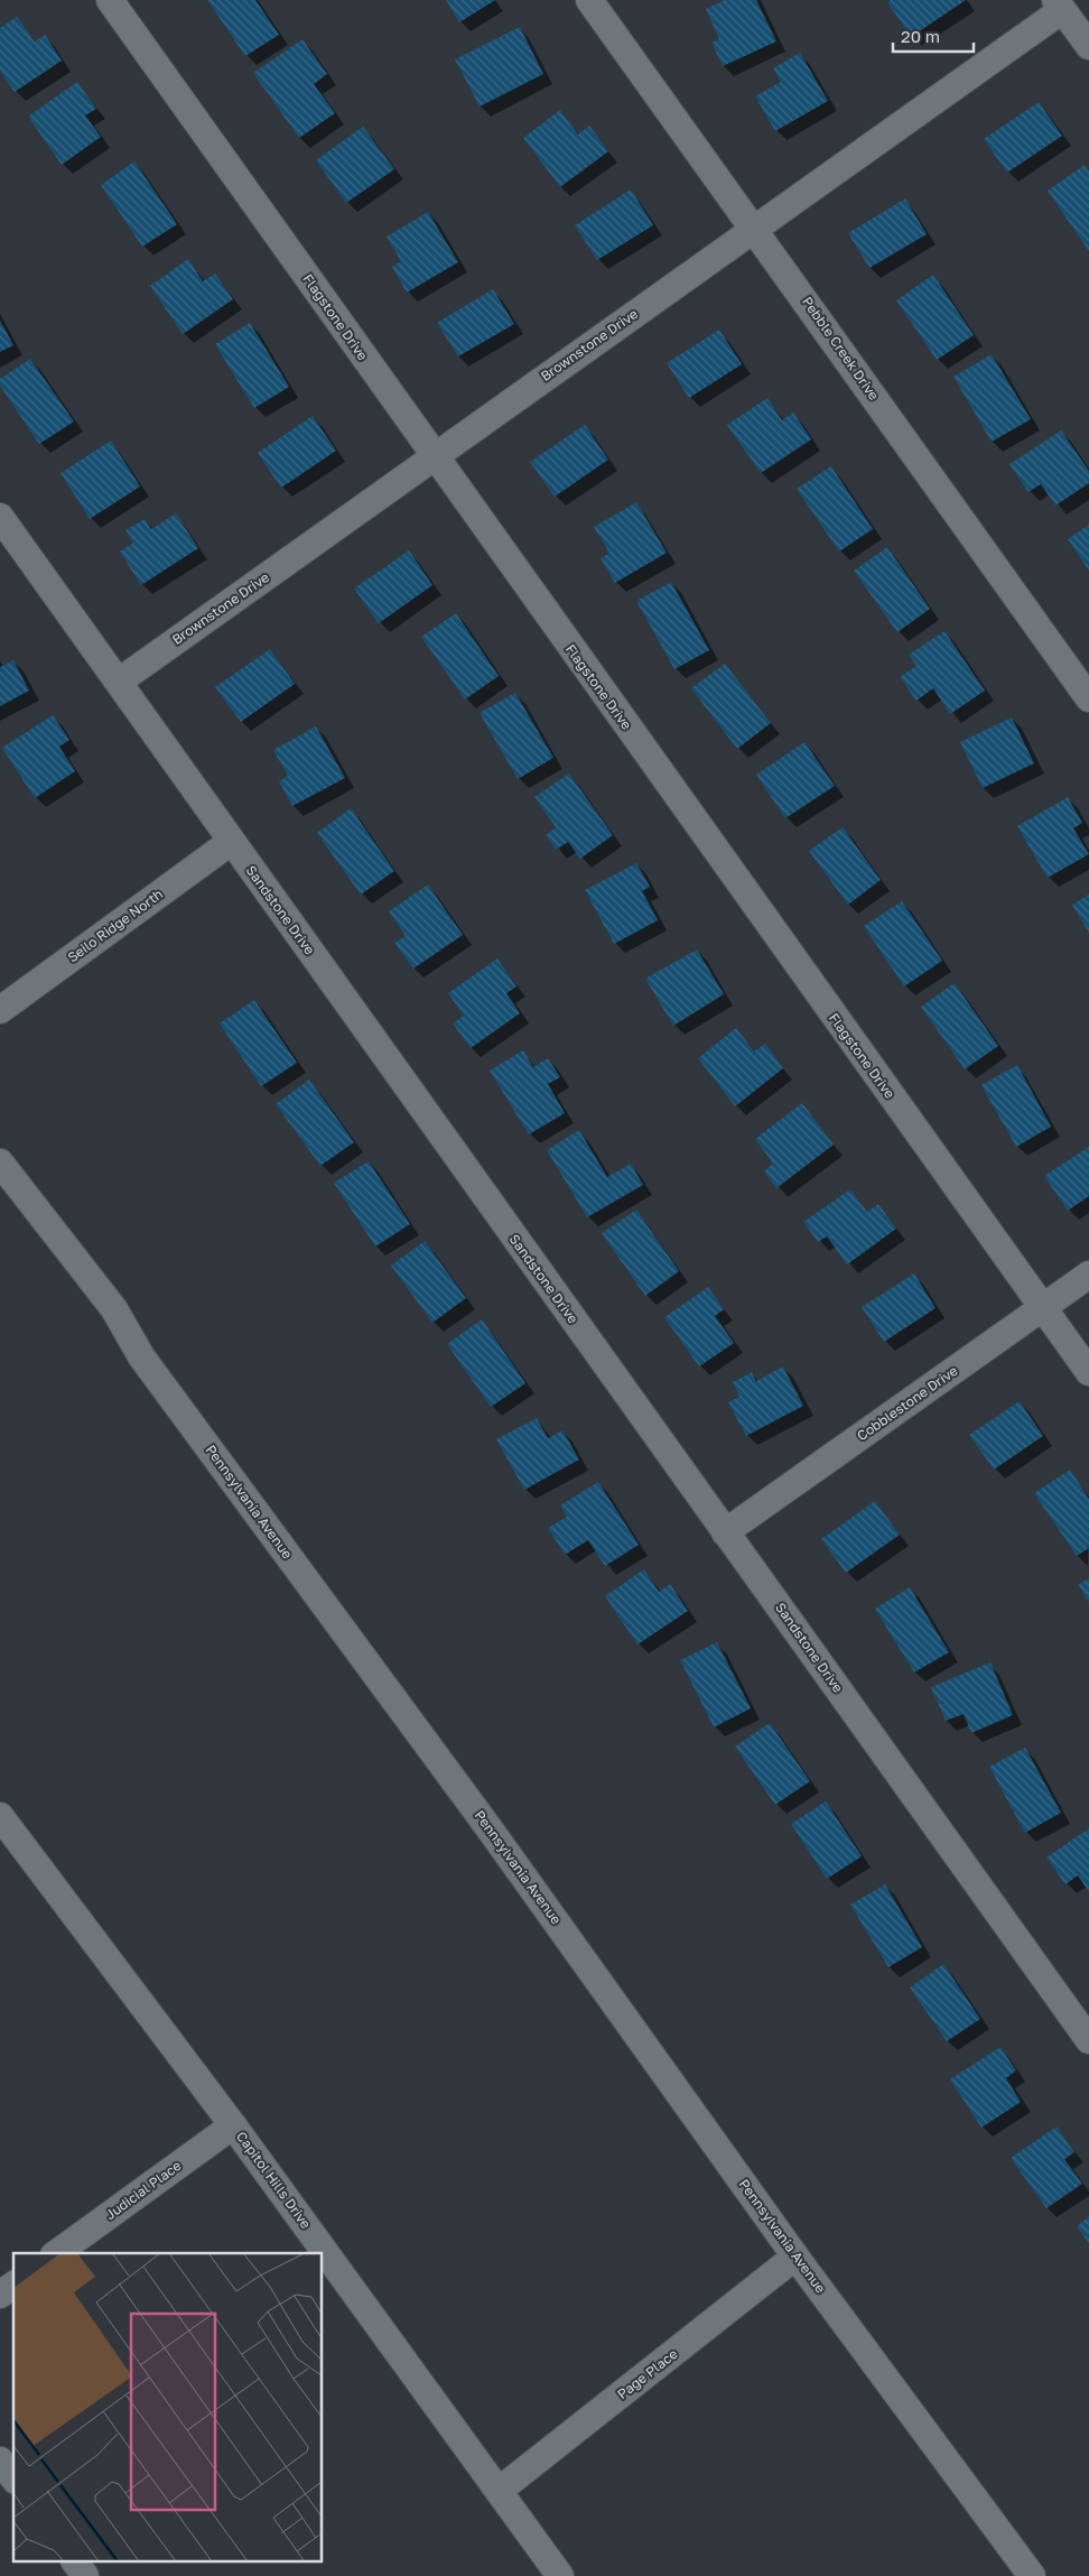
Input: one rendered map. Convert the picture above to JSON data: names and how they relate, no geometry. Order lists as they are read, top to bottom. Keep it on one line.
{"streets":{"street":["Flagstone Drive","Brownstone Drive","Pebble Creek Drive","Sandstone Drive","Seilo Ridge North","Cobblestone Drive","Pennsylvania Avenue","Capitol Hills Drive","Judicial Place","Page Place"]},"crossings":[["Flagstone Drive","Brownstone Drive"],["Flagstone Drive","Cobblestone Drive"],["Brownstone Drive","Pebble Creek Drive"],["Brownstone Drive","Sandstone Drive"],["Sandstone Drive","Seilo Ridge North"],["Sandstone Drive","Cobblestone Drive"],["Pennsylvania Avenue","Page Place"],["Capitol Hills Drive","Judicial Place"],["Capitol Hills Drive","Page Place"]],"scale_bar":"20 m"}
